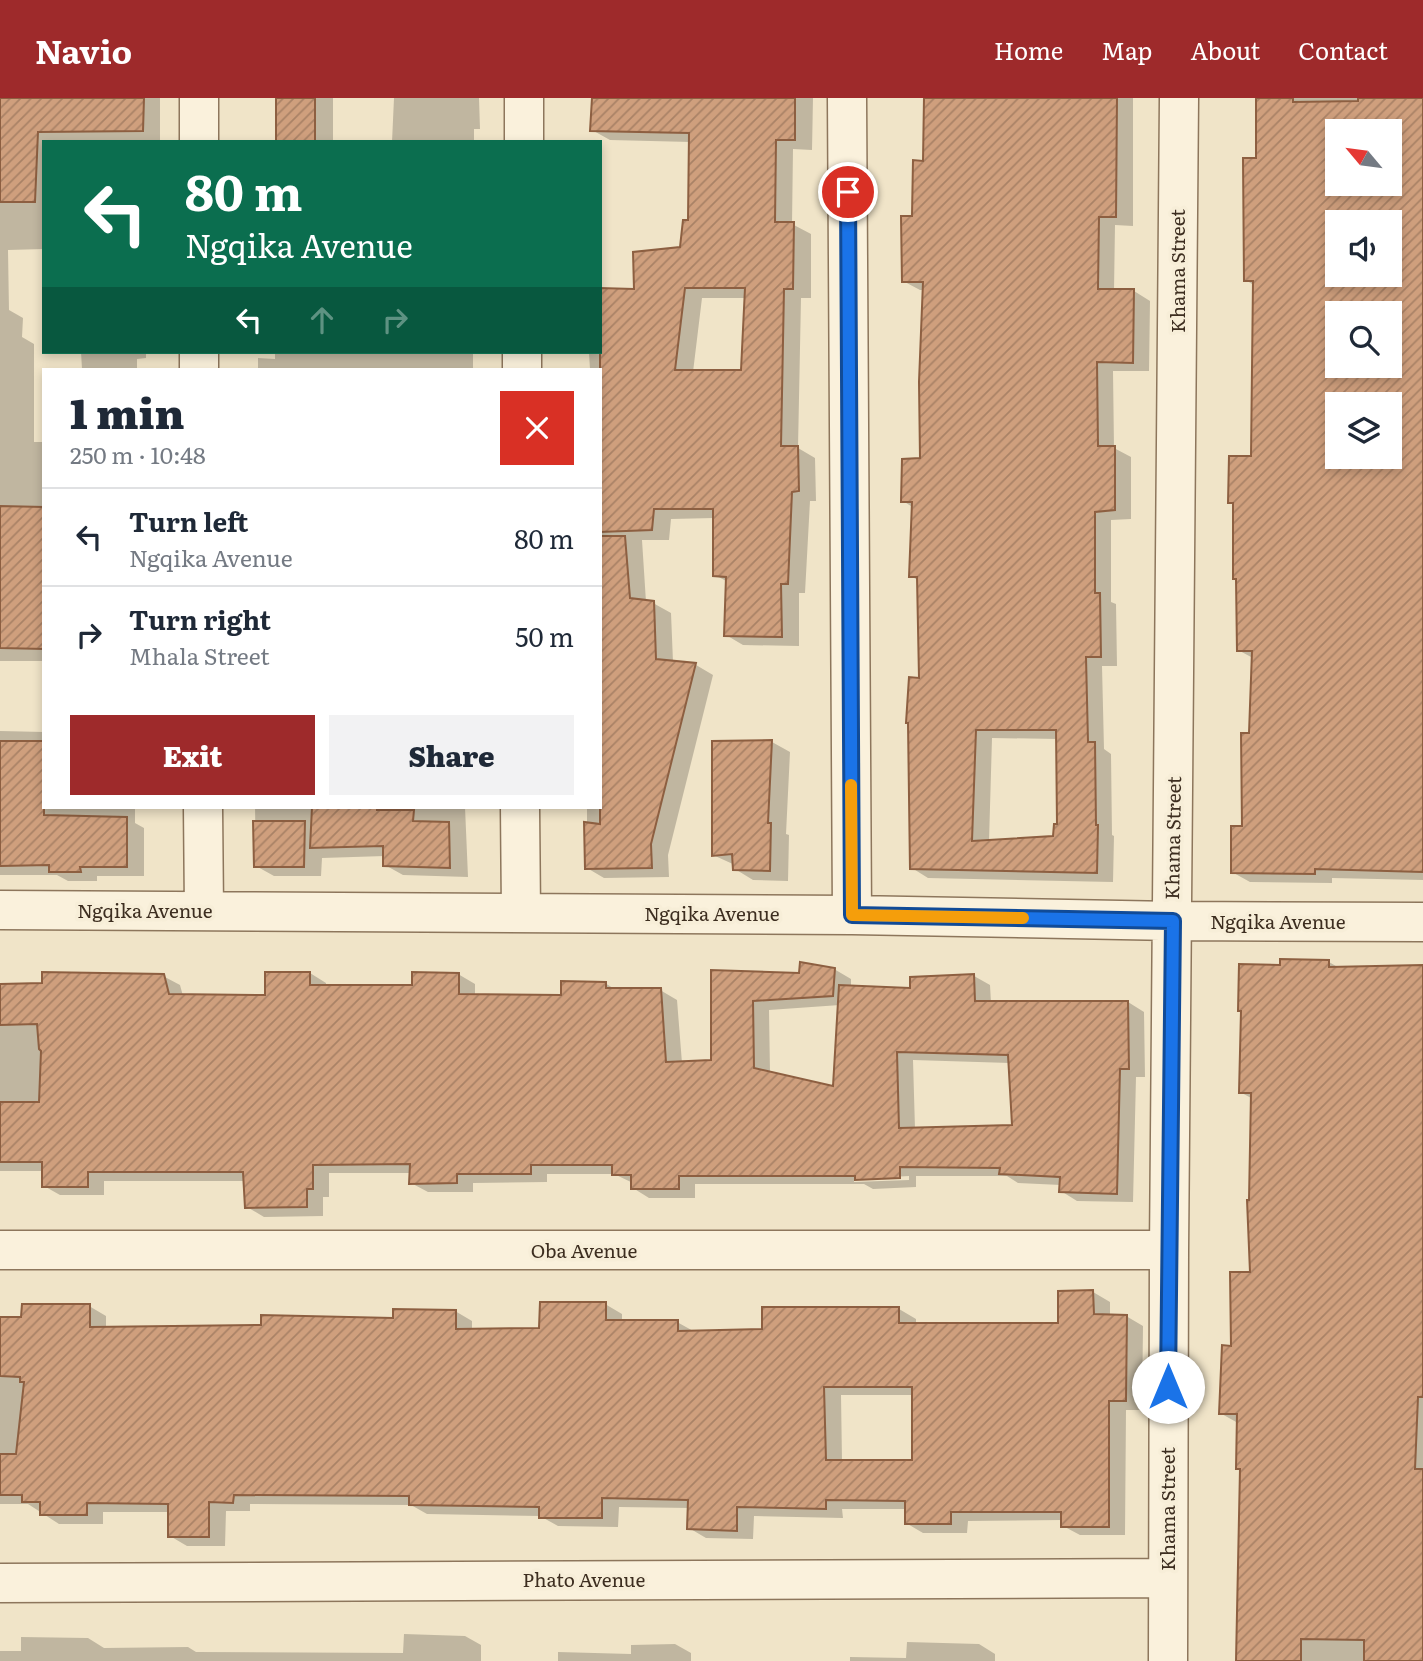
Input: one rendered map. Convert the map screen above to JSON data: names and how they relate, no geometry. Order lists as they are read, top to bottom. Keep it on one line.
{"streets":{"street":["Khama Street","Ngqika Avenue","Oba Avenue","Phato Avenue"]},"crossings":[["Khama Street","Ngqika Avenue"],["Khama Street","Oba Avenue"],["Khama Street","Phato Avenue"]],"north":"top left","page":{"header":"Navio","nav":["Home","Map","About","Contact"],"turn":["80 m","Ngqika Avenue"],"heading":["1 min","250 m · 10:48"],"list":[{"name":"Turn left","note":"Ngqika Avenue","value":"80 m"},{"name":"Turn right","note":"Mhala Street","value":"50 m"}],"buttons":["Exit","Share"]}}
